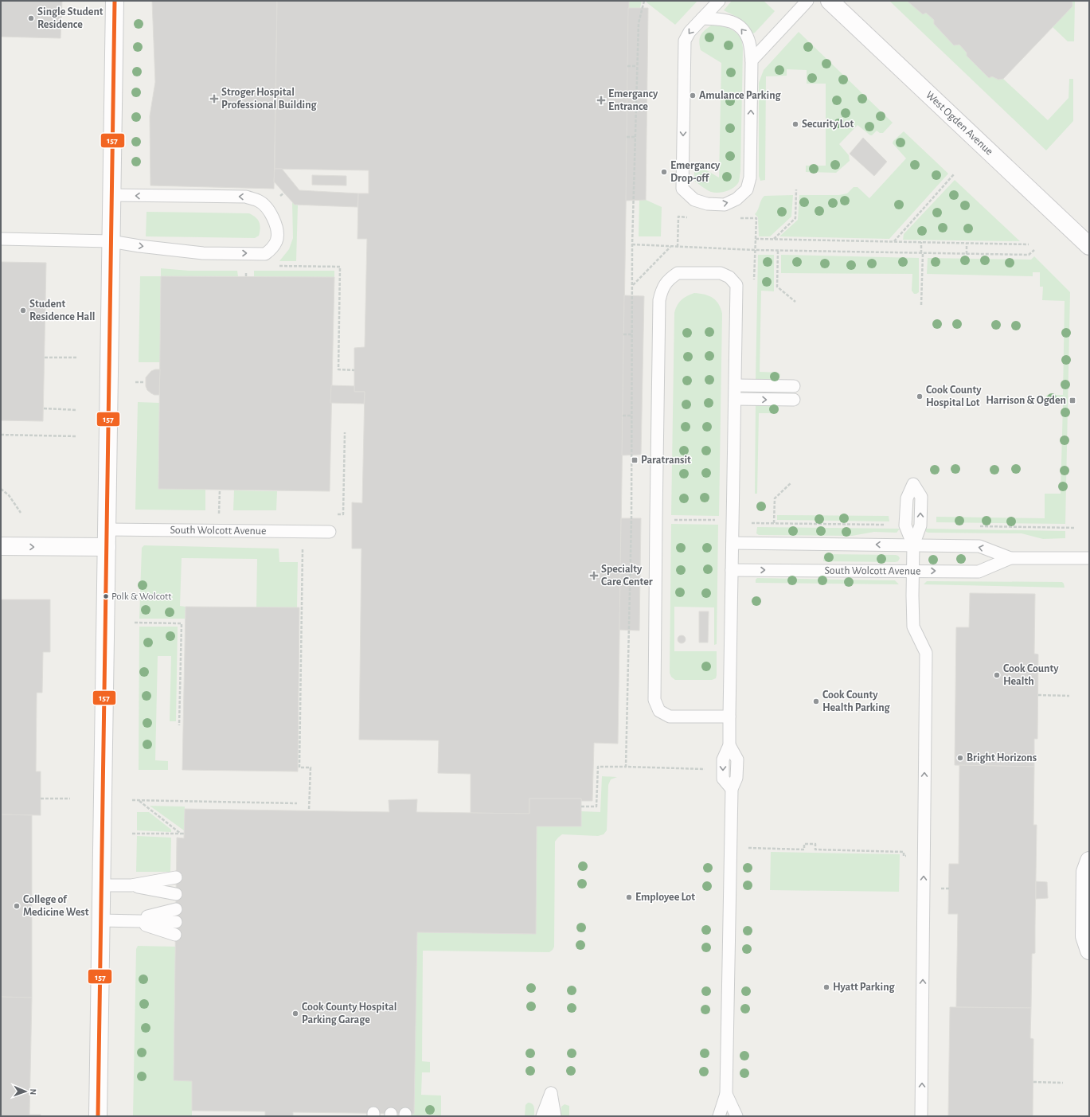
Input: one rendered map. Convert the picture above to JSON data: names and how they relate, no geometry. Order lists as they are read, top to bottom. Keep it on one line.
{"streets":{"street":["West Ogden Avenue"],"lane":["South Wolcott Avenue"]},"places":{"other":["Single Student Residence","Amulance Parking","Security Lot","Emergancy Drop-off","Student Residence Hall","Cook County Hospital Lot","Polk & Wolcott","Cook County Health","Cook County Health Parking","Bright Horizons","Employee Lot","College of Medicine West","Hyatt Parking","Cook County Hospital Parking Garage"],"health":["Stroger Hospital Professional Building","Emergancy Entrance","Specialty Care Center"],"transit":["Harrison & Ogden","Paratransit"]},"lines":["transit line 157"],"north":"right"}
